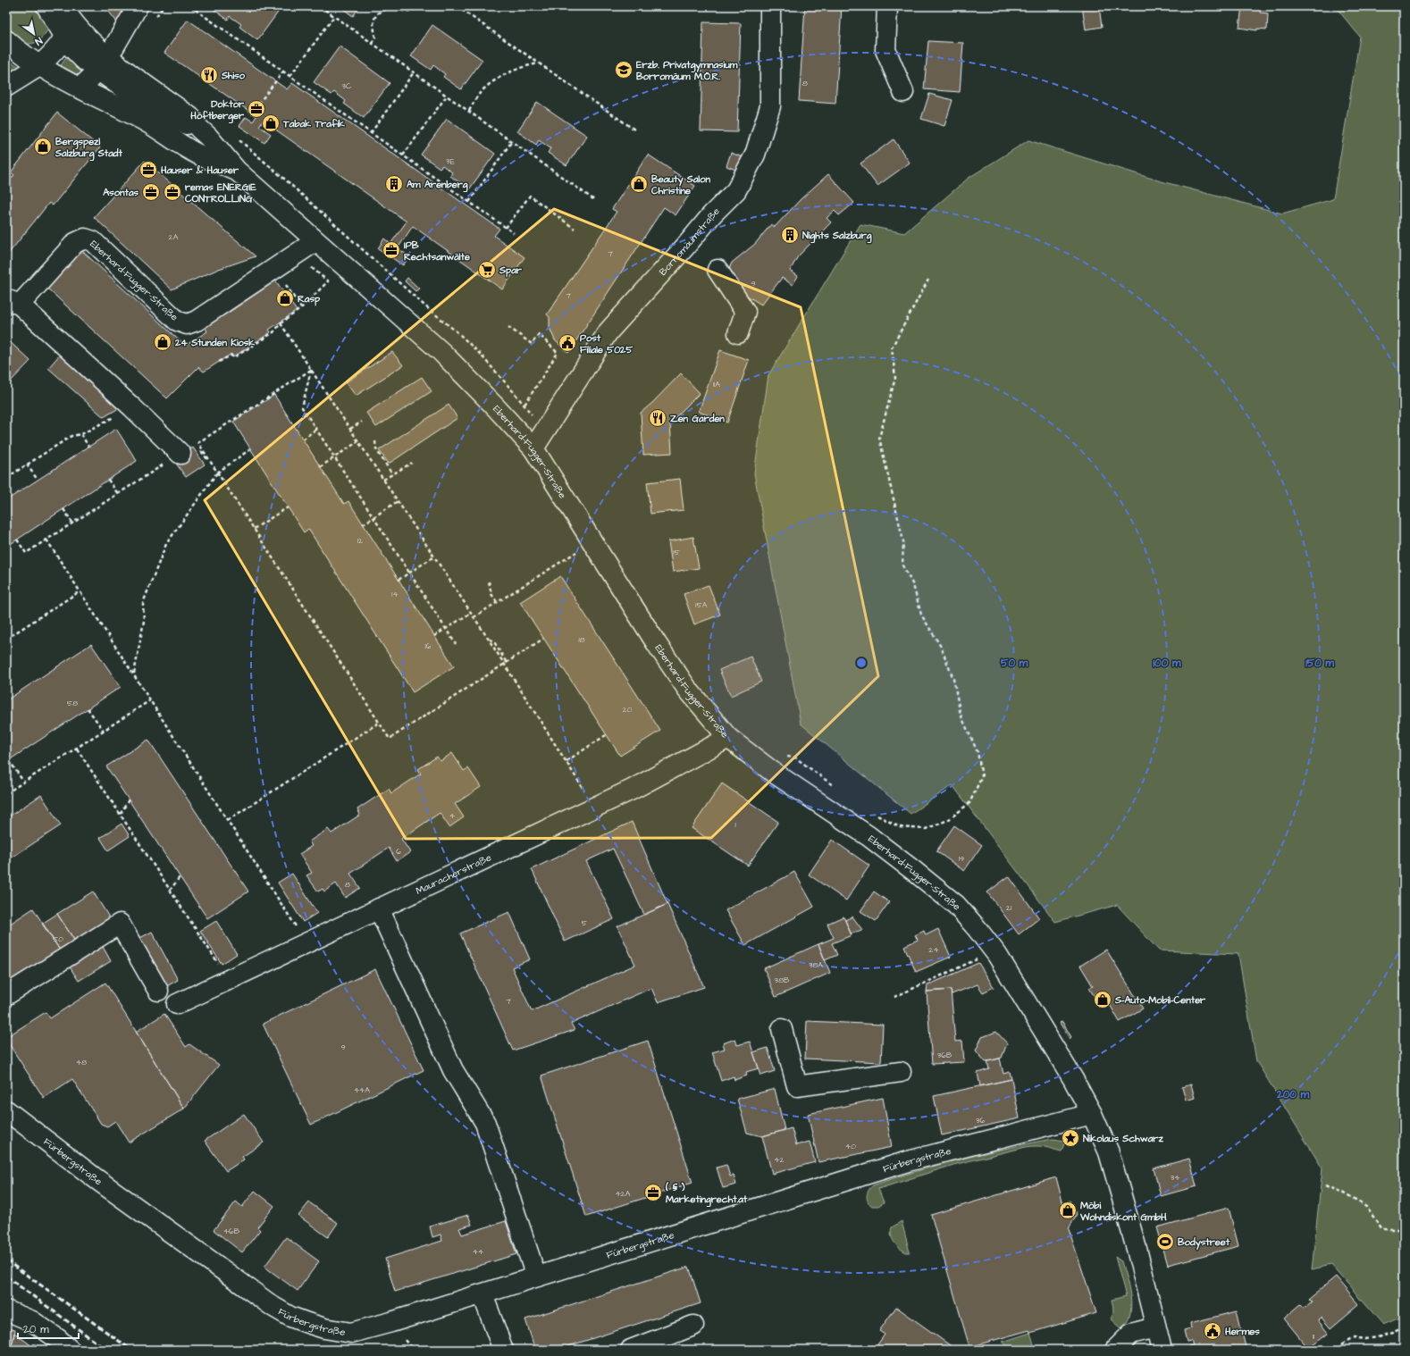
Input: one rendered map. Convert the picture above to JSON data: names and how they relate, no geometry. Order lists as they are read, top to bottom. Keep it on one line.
{"streets":{"street":["Borromäumstraße","Eberhard-Fugger-Straße","Mauracherstraße","Fürbergstraße"]},"crossings":[["Borromäumstraße","Eberhard-Fugger-Straße"],["Eberhard-Fugger-Straße","Mauracherstraße"],["Eberhard-Fugger-Straße","Fürbergstraße"]],"places":{"school or university":["Erzb. Privatgymnasium Borromäum M.Ö.R."],"restaurant":["Shiso","Zen Garden"],"office":["Doktor Höftberger","Hauser & Hauser","Asontas","remas ENERGIE CONTROLLING","IPB Rechtsanwälte","( § ) Marketingrecht.at"],"shop":["Tabak Trafik","Bergspezl Salzburg Stadt","Beauty Salon Christine","Rasp","24 Stunden Kiosk","S-Auto-Mobil-Center","Möbi Wohndiskont GmbH"],"building":["Am Arenberg","Nights Salzburg"],"supermarket":["Spar"],"public building":["Post Filiale 5025","Hermes"],"place":["Nikolaus Schwarz"],"sports":["Bodystreet"]},"house_numbers":["8","3C","3E","2A","7","9","7","11A","12","15","14","15A","18","16","58","20","4","1","6","19","8","21","5","50","24","38A","38B","7","9","36B","48","44A","36","40","42","34","42A","46B","44","11"],"scale_bar":"20 m","north":"bottom right","rings":["50 m","100 m","150 m","200 m"]}
